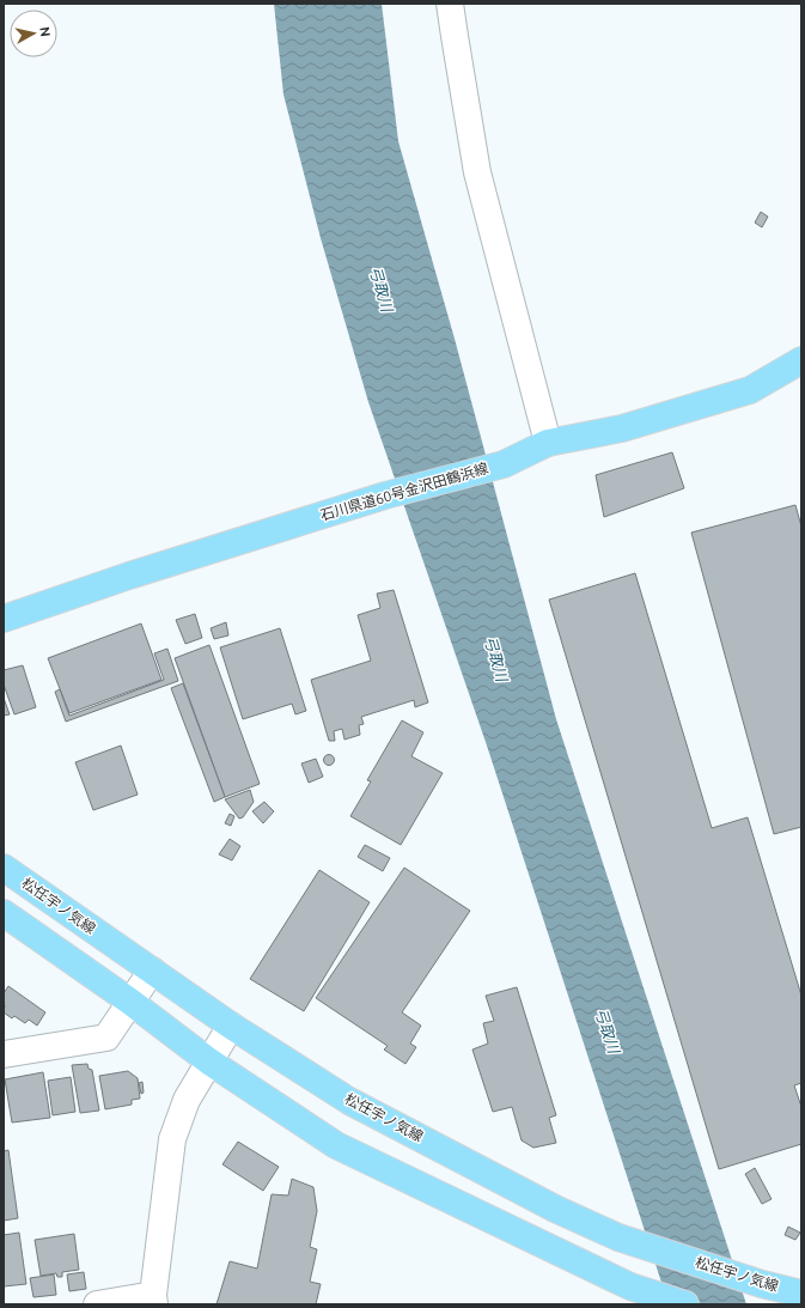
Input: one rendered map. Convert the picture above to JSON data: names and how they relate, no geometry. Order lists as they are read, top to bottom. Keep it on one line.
{"streets":{"main road":["石川県道60号金沢田鶴浜線","松任宇ノ気線"]},"water":["弓取川"],"north":"right"}
